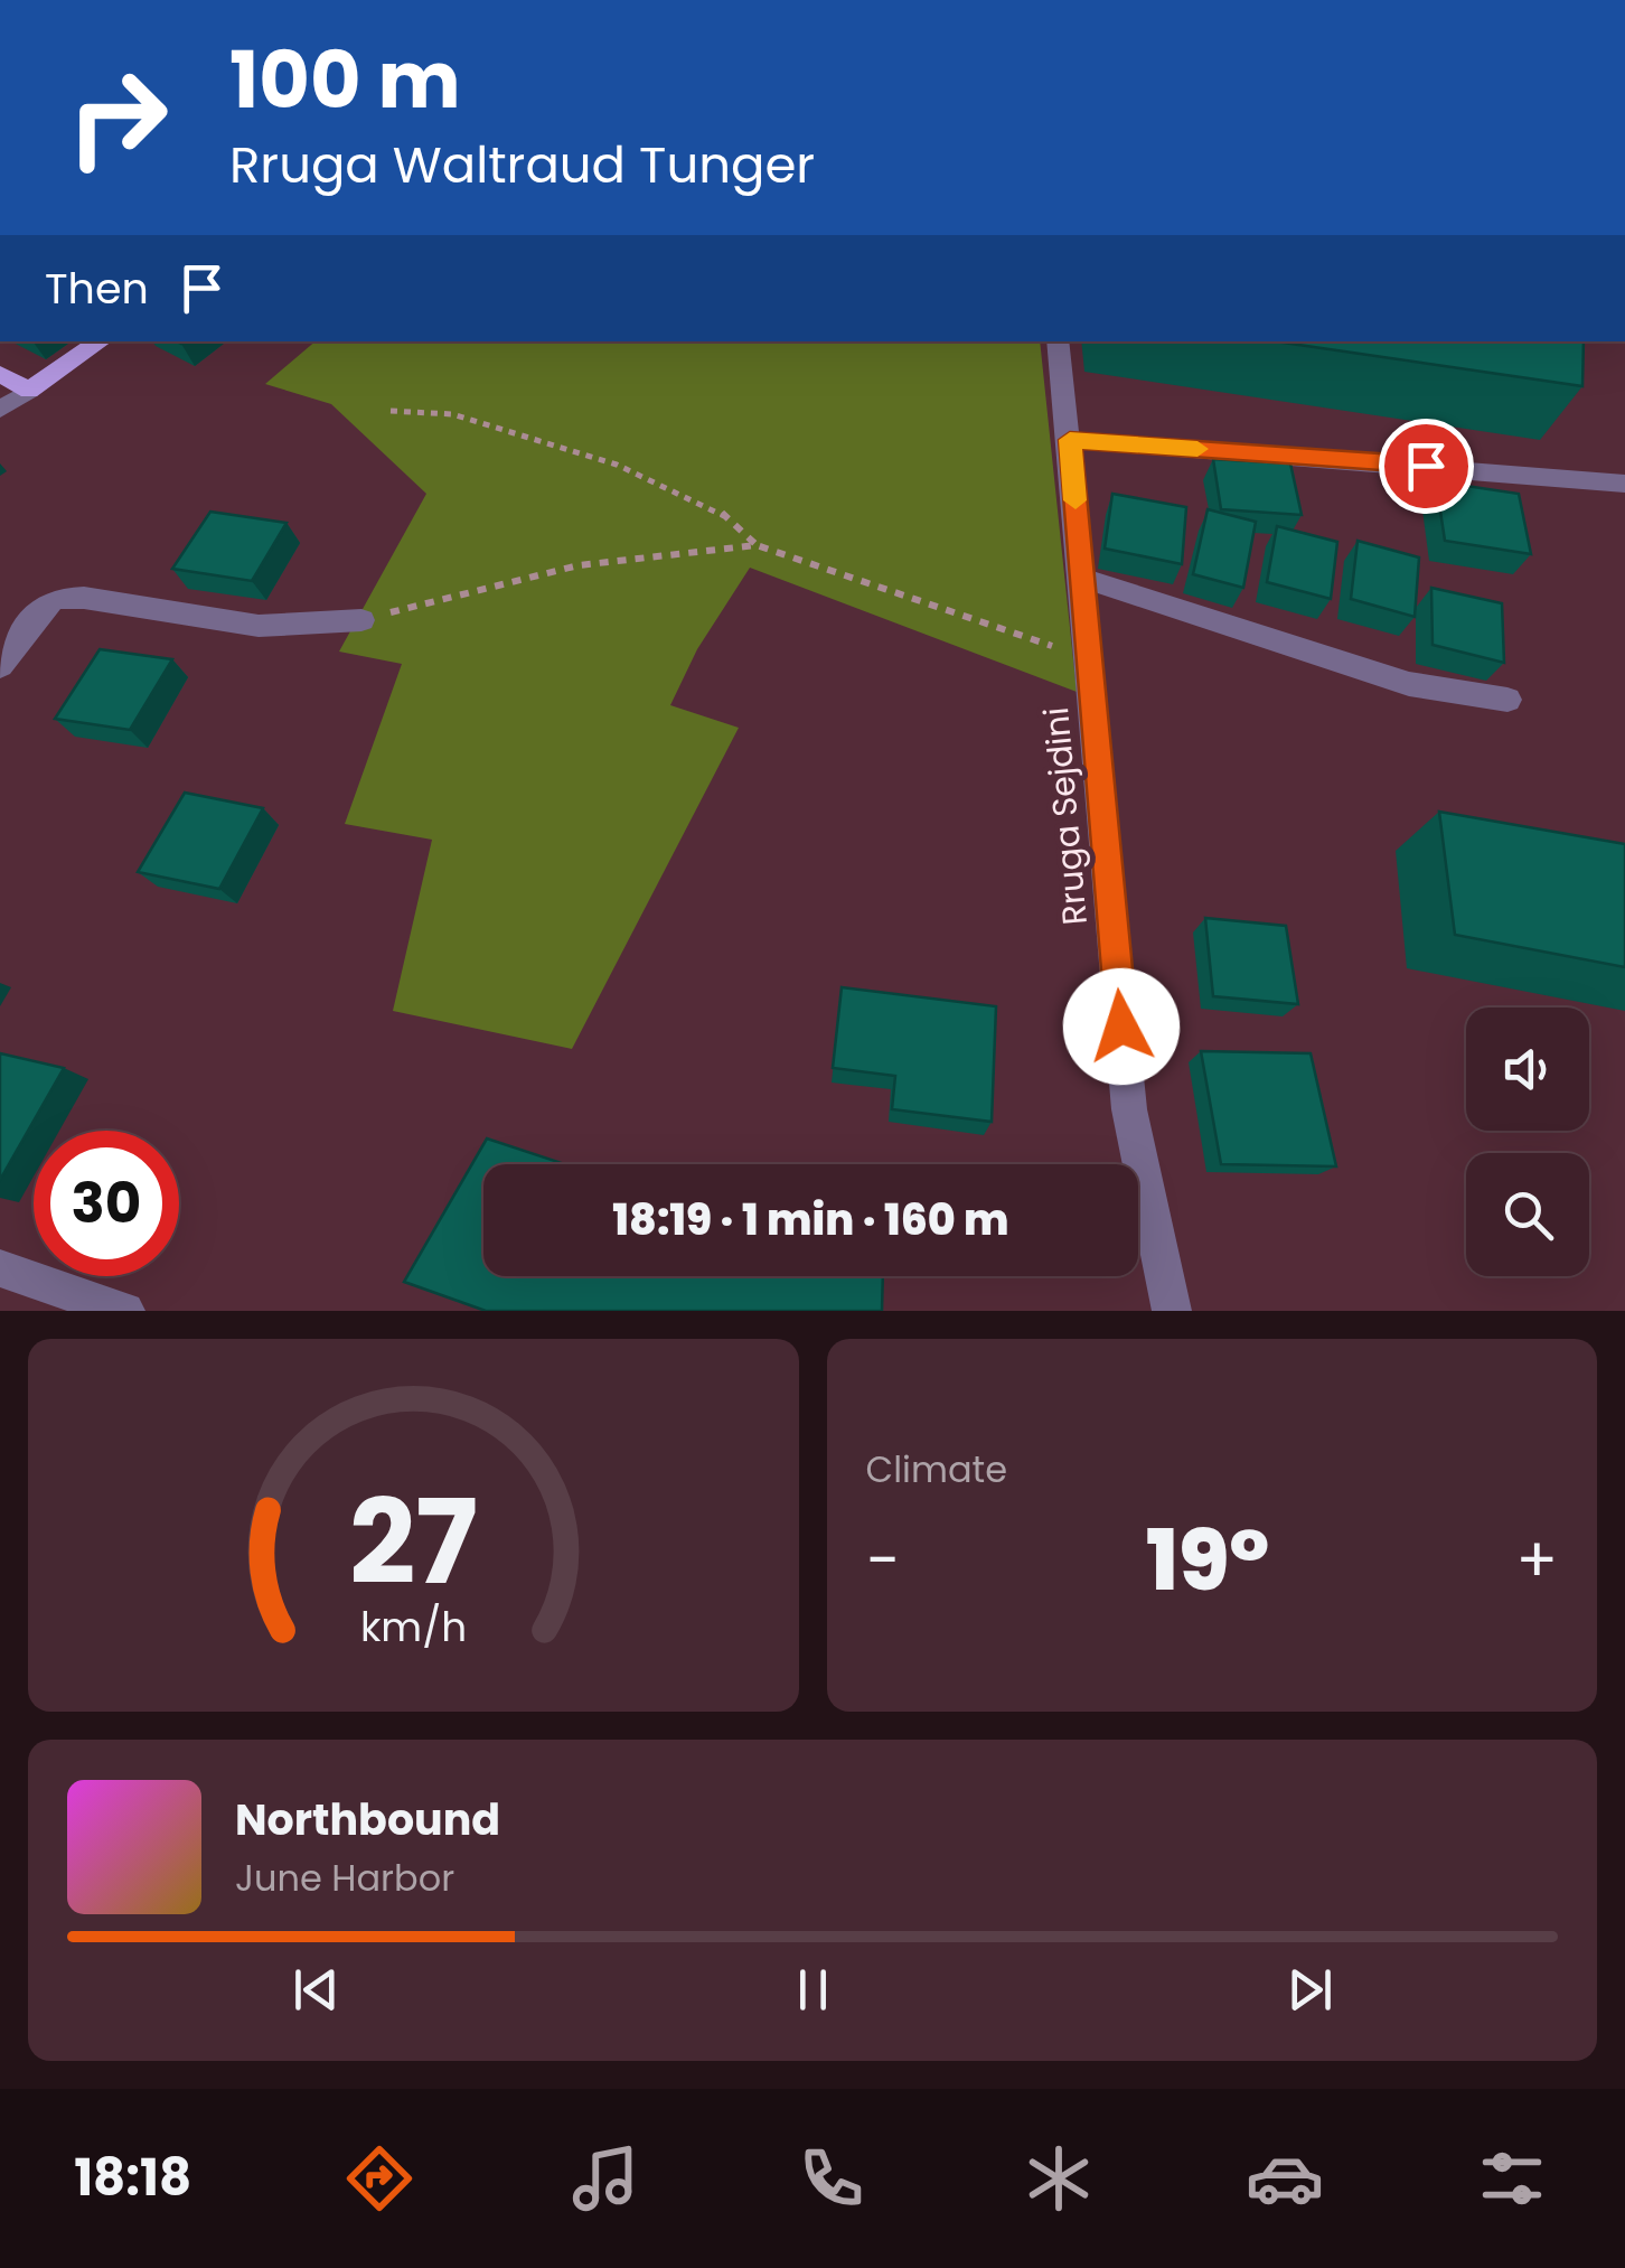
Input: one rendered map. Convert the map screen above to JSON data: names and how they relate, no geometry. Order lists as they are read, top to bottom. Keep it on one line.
{"streets":{"street":["Rruga Sejdini"]},"page":{"turn":["100 m","Rruga Waltraud Tunger"],"then":"Then","limit":"30","trip":"18:19 · 1 min · 160 m","tile":"Climate","heat":["−","19°","+"],"song":["Northbound","June Harbor"],"tabs":"18:18","gauge":["27","km/h"]}}
